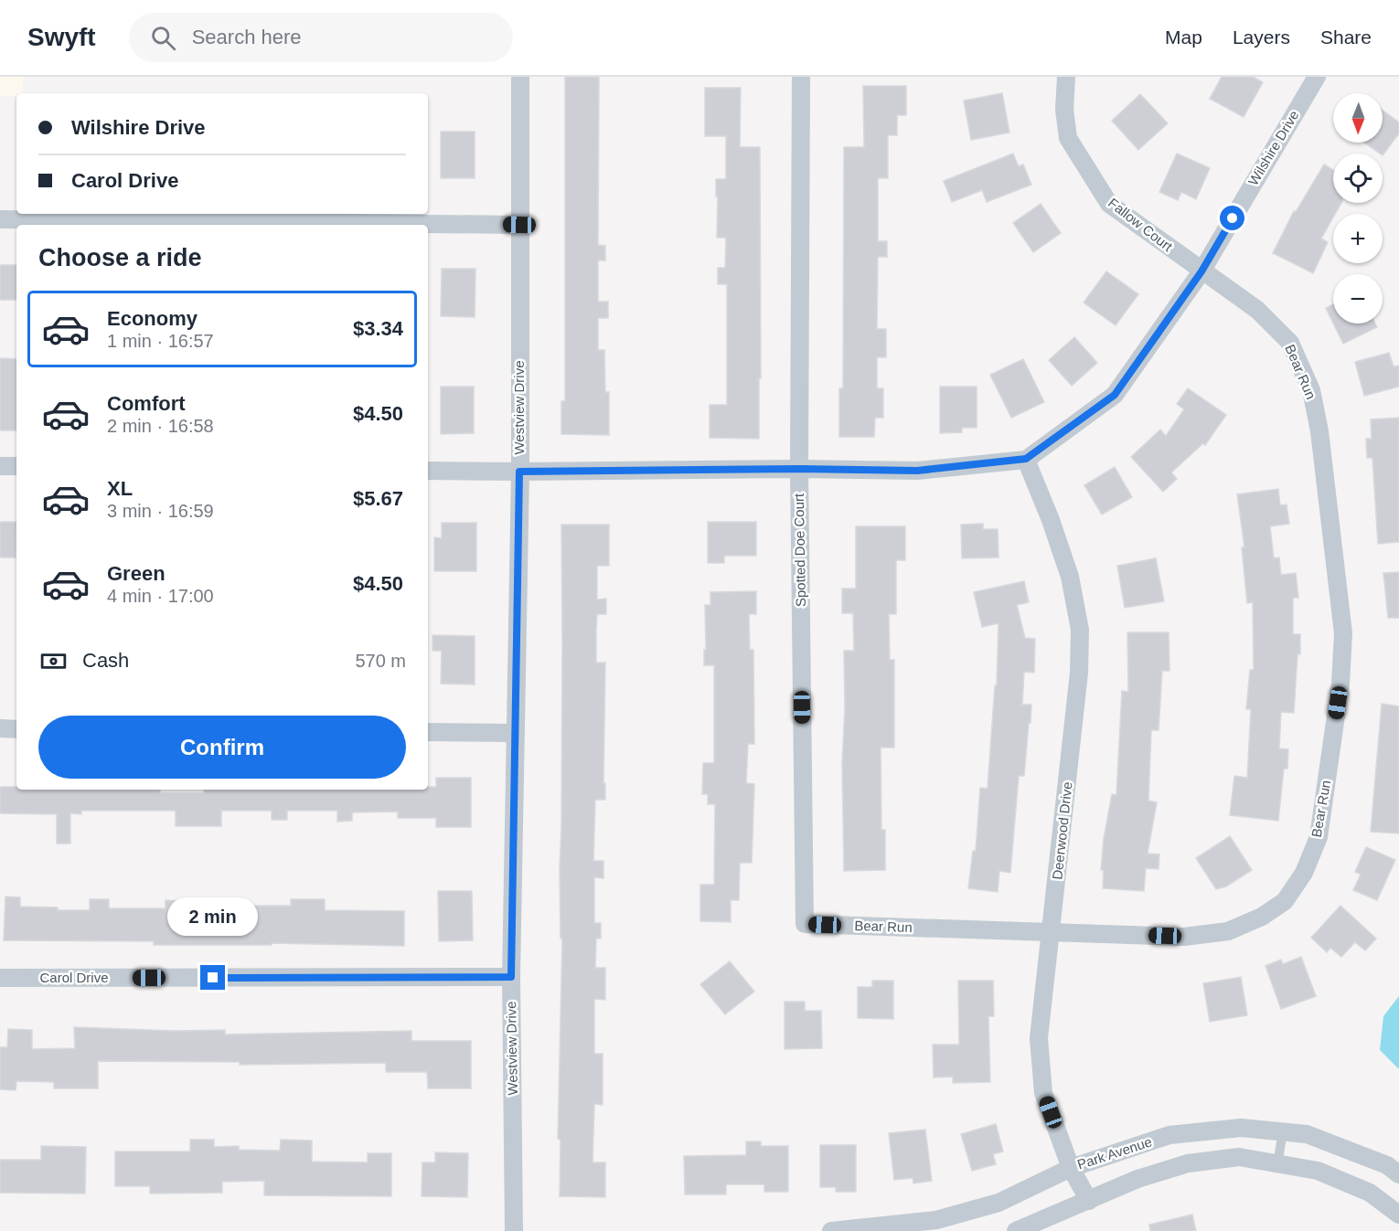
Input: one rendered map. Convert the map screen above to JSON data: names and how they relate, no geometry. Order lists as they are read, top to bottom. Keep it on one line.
{"streets":{"street":["Wilshire Drive","Fallow Court","Bear Run","Westview Drive","Spotted Doe Court","Deerwood Drive","Carol Drive","Park Avenue"]},"crossings":[["Wilshire Drive","Fallow Court"],["Wilshire Drive","Bear Run"],["Wilshire Drive","Westview Drive"],["Wilshire Drive","Spotted Doe Court"],["Wilshire Drive","Deerwood Drive"],["Fallow Court","Bear Run"],["Bear Run","Spotted Doe Court"],["Bear Run","Deerwood Drive"],["Westview Drive","Carol Drive"],["Deerwood Drive","Park Avenue"]],"north":"bottom","page":{"header":"Swyft","search":"Search here","nav":["Map","Layers","Share"],"map_buttons":["+","−"],"banner":["Wilshire Drive","Carol Drive"],"heading":"Choose a ride","list":[{"name":"Economy","note":"1 min · 16:57","value":"$3.34"},{"name":"Comfort","note":"2 min · 16:58","value":"$4.50"},{"name":"XL","note":"3 min · 16:59","value":"$5.67"},{"name":"Green","note":"4 min · 17:00","value":"$4.50"}],"pay":["Cash","570 m"],"buttons":"Confirm","bubble":"2 min"}}
